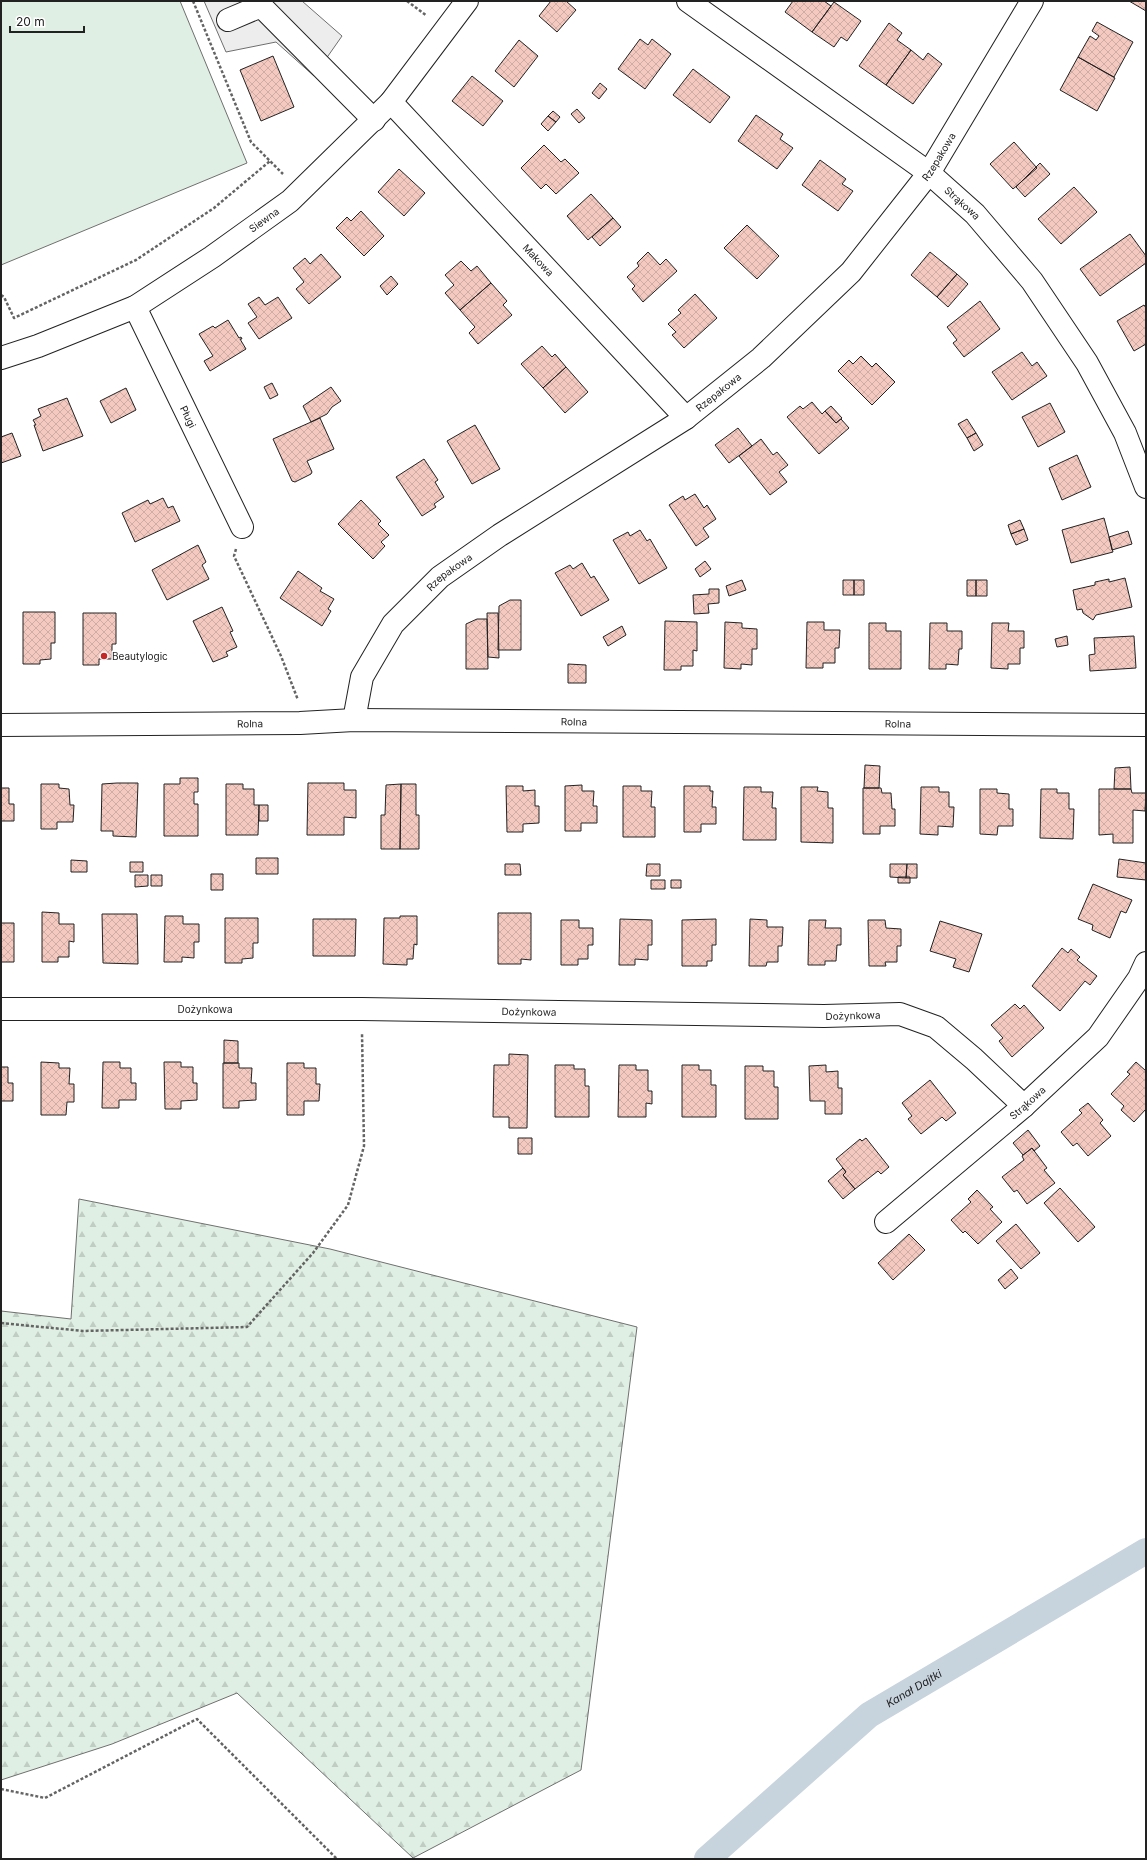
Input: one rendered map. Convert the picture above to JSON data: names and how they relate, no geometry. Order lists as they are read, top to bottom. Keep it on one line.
{"streets":{"street":["Rzepakowa","Strąkowa","Siewna","Makowa","Pługi","Rolna","Dożynkowa"]},"crossings":[["Rzepakowa","Strąkowa"],["Rzepakowa","Makowa"],["Rzepakowa","Rolna"],["Strąkowa","Dożynkowa"],["Siewna","Makowa"],["Siewna","Pługi"]],"water":["Kanał Dajtki"],"places":["Beautylogic"],"scale_bar":"20 m"}
